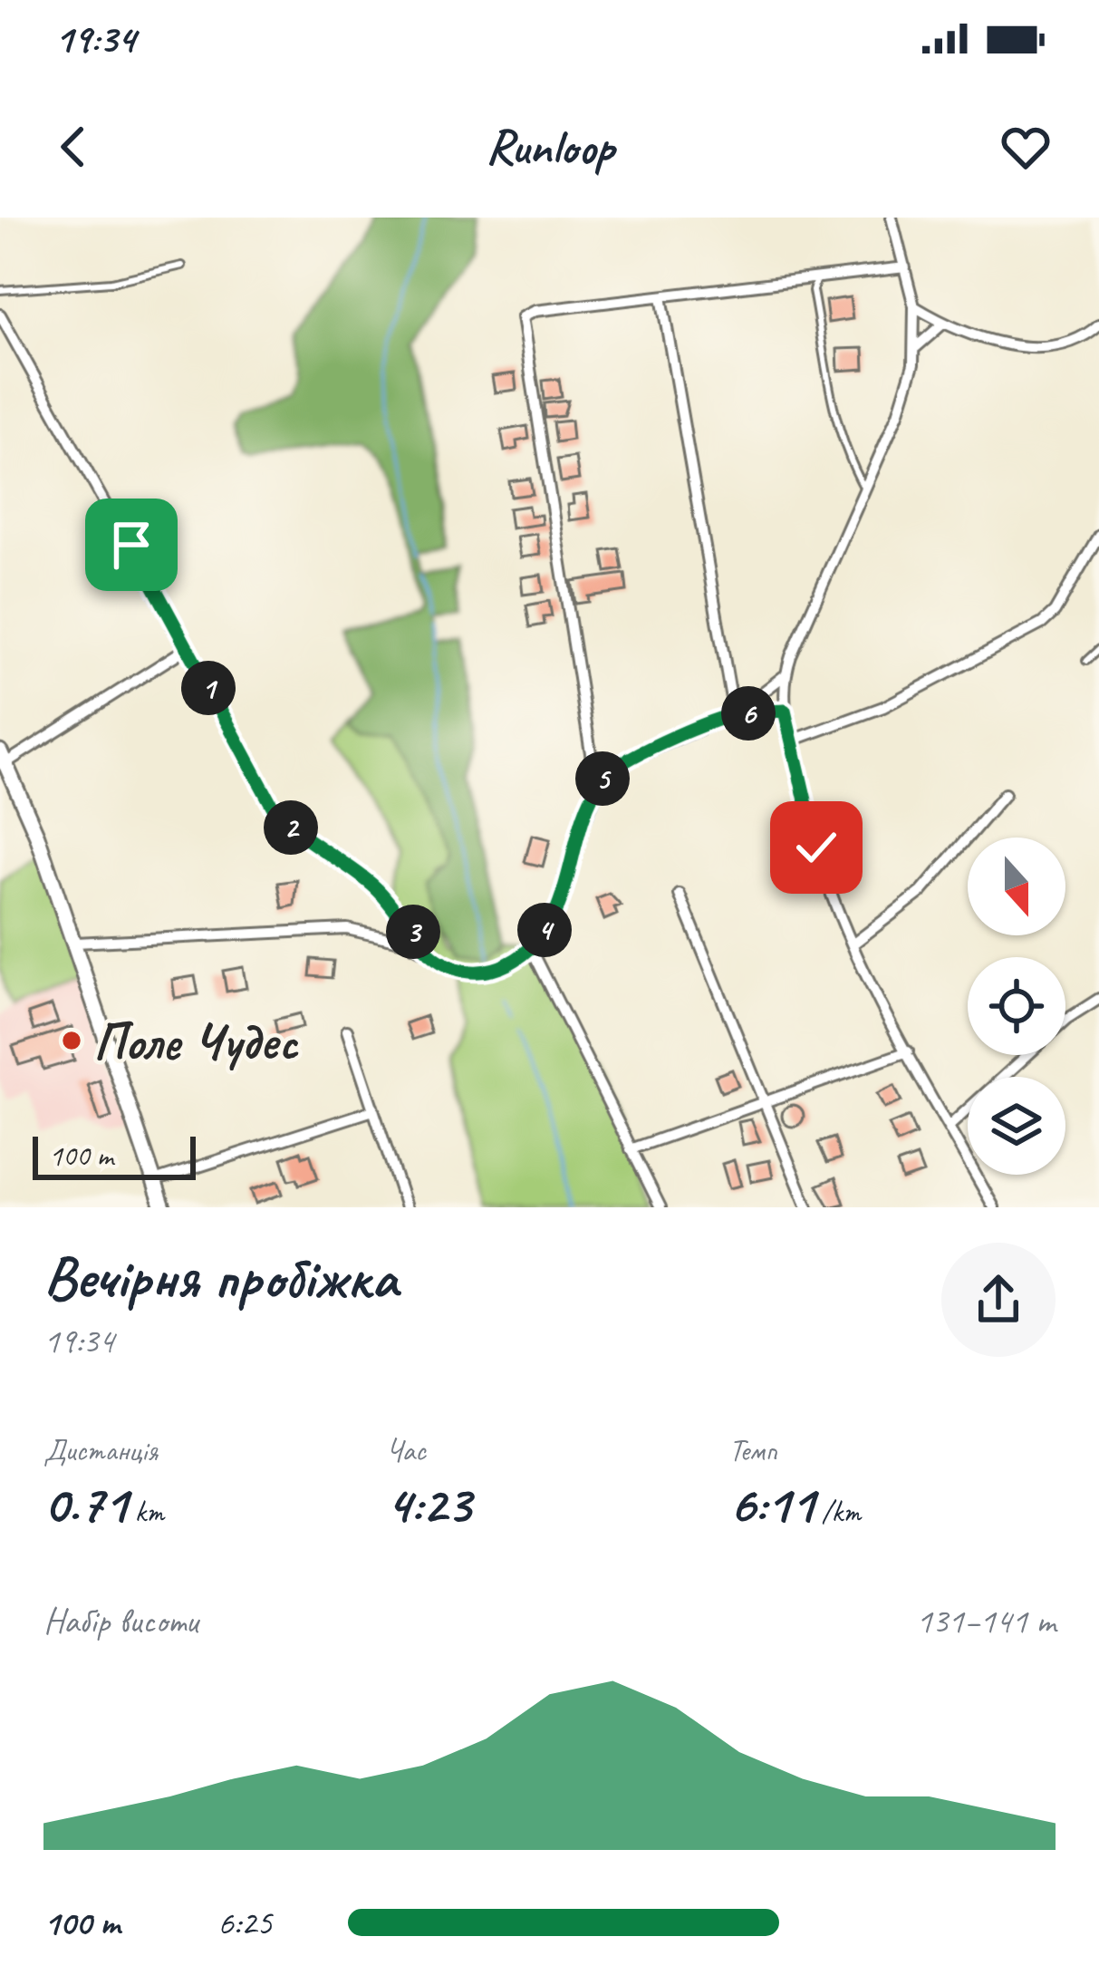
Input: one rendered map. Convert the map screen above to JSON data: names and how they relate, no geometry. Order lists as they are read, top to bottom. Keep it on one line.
{"places":["Поле Чудес"],"scale_bar":"100 m","north":"bottom","page":{"status":"19:34","header":"Runloop","pins":["1","6","5","2","4","3"],"scale":"100 m","heading":["Вечірня пробіжка","19:34"],"stats":[["Дистанція","0.71 km"],["Час","4:23"],["Темп","6:11 /km"]],"chart":["Набір висоти","131–141 m"],"list":[{"name":"100 m","note":"6:25"}]}}
